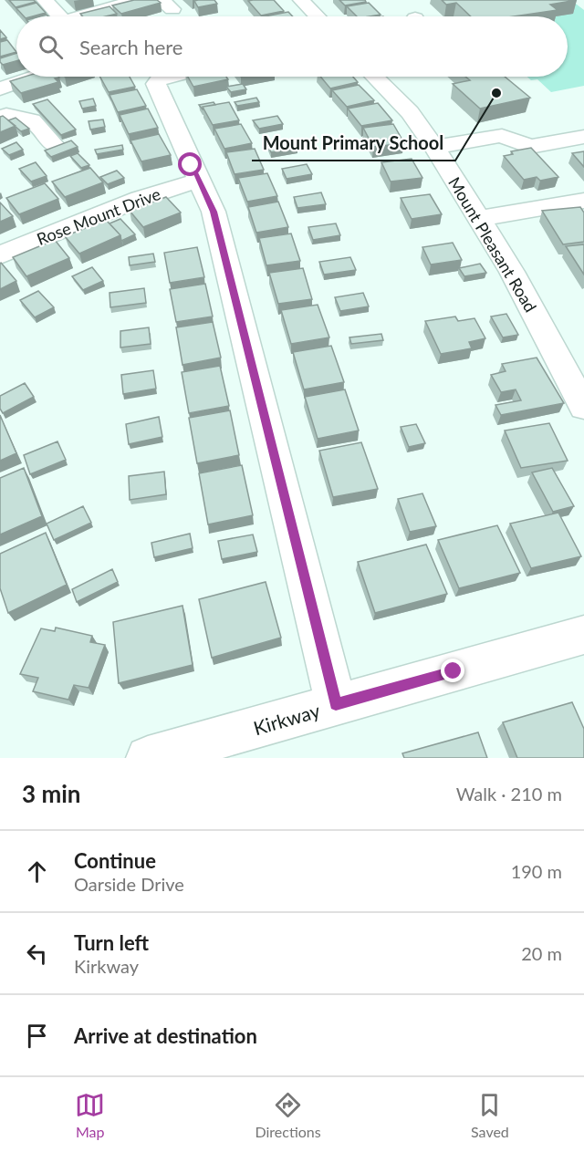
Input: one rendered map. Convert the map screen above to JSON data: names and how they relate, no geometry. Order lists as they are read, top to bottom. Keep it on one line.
{"streets":{"street":["Rose Mount Drive","Mount Pleasant Road","Kirkway"]},"places":["Mount Primary School"],"page":{"search":"Search here","heading":["3 min","Walk · 210 m"],"list":[["Continue","Oarside Drive","190 m"],["Turn left","Kirkway","20 m"],"Arrive at destination"],"nav":["Map","Directions","Saved"]}}
